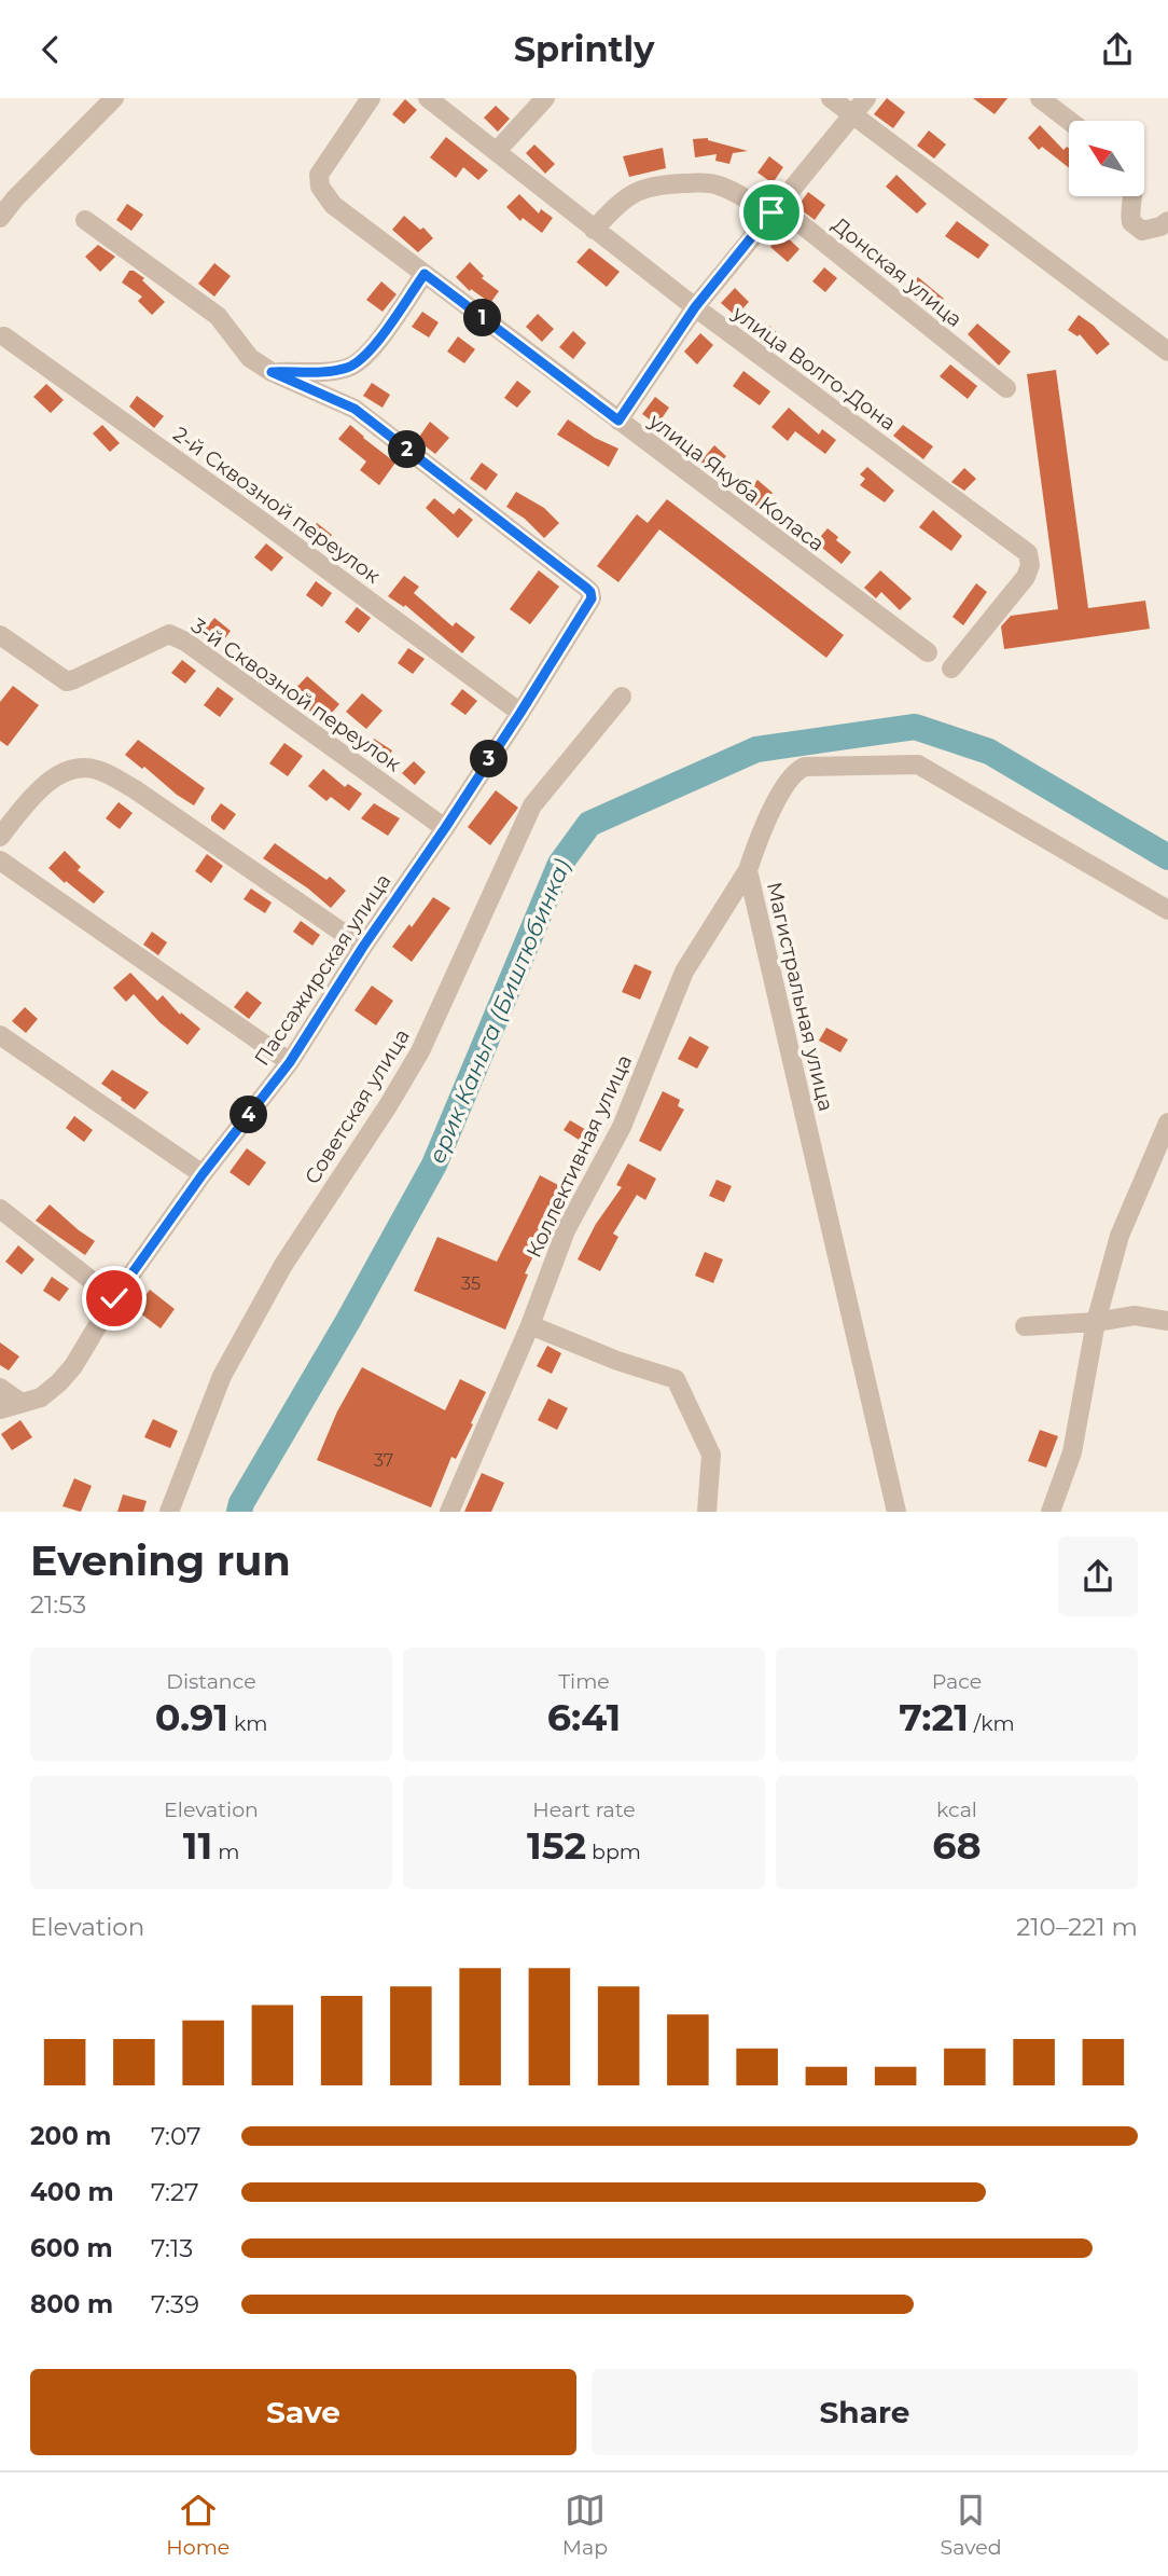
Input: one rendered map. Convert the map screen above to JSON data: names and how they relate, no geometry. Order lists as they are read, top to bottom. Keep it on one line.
{"streets":{"street":["Донская улица","улица Волго-Дона","улица Якуба Коласа","2-й Сквозной переулок","3-й Сквозной переулок","Пассажирская улица","Магистральная улица","Советская улица","Коллективная улица"]},"crossings":[["Донская улица","улица Волго-Дона"],["2-й Сквозной переулок","Пассажирская улица"],["3-й Сквозной переулок","Пассажирская улица"],["Магистральная улица","Коллективная улица"]],"water":["ерик Каньга (Биштюбинка)"],"house_numbers":["35","37"],"north":"top left","page":{"header":"Sprintly","pins":["1","2","3","4"],"heading":["Evening run","21:53"],"stats":[["Distance","0.91 km"],["Time","6:41"],["Pace","7:21 /km"],["Elevation","11 m"],["Heart rate","152 bpm"],["kcal","68"]],"chart":["Elevation","210–221 m"],"list":[{"name":"200 m","note":"7:07"},{"name":"400 m","note":"7:27"},{"name":"600 m","note":"7:13"},{"name":"800 m","note":"7:39"}],"buttons":["Save","Share"],"tabs":["Home","Map","Saved"]}}
